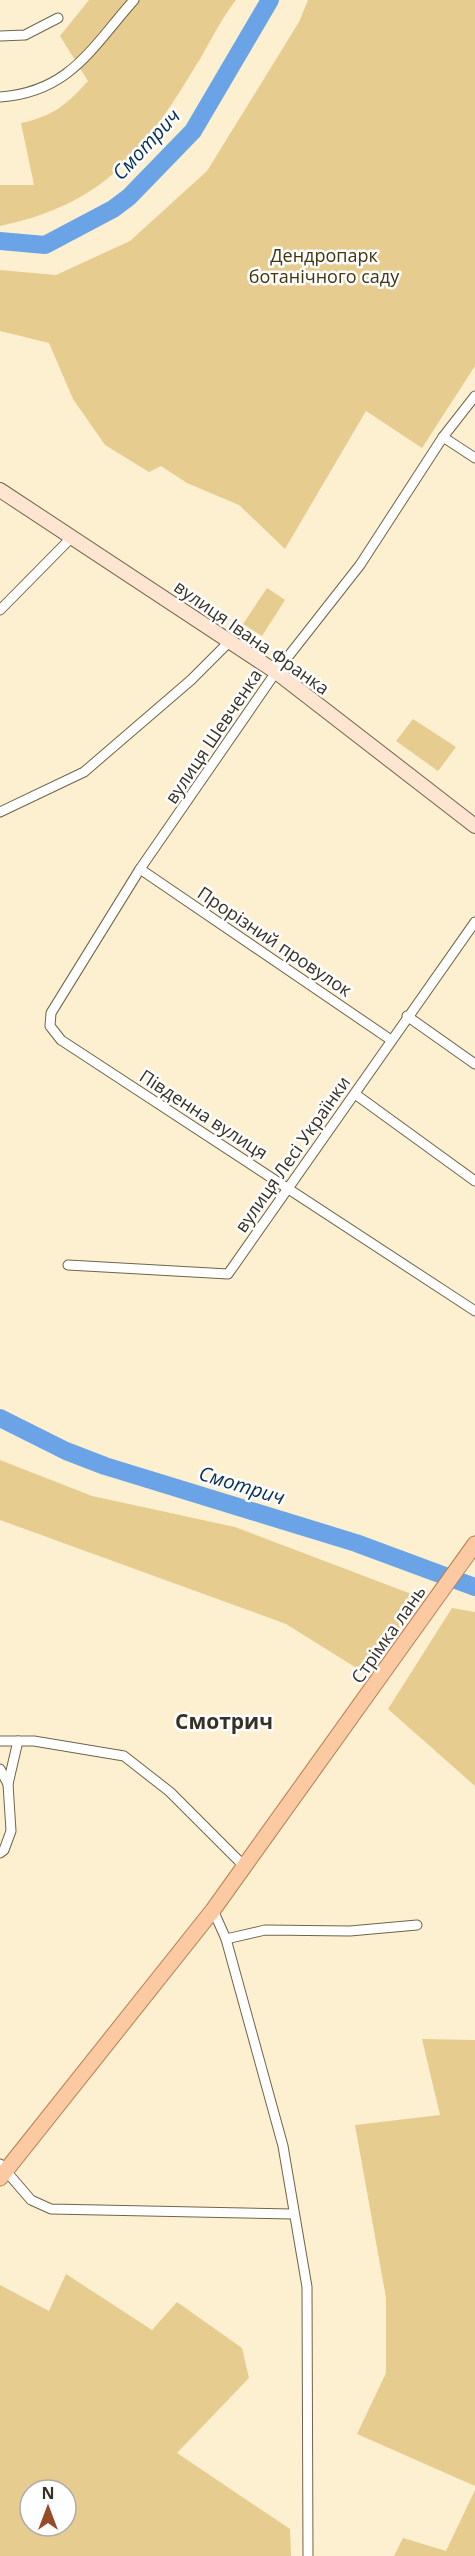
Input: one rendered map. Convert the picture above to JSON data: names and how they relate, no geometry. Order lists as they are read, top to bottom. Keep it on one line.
{"streets":{"main road":["Стрімка лань"],"street":["вулиця Івана Франка","вулиця Шевченка","Прорізний провулок","Південна вулиця","вулиця Лесі Українки"]},"crossings":[["вулиця Івана Франка","вулиця Шевченка"],["вулиця Шевченка","Прорізний провулок"],["вулиця Шевченка","Південна вулиця"],["Прорізний провулок","вулиця Лесі Українки"],["Південна вулиця","вулиця Лесі Українки"]],"districts":["Смотрич"],"water":["Смотрич"],"parks":["Дендропарк ботанічного саду"],"north":"top"}
